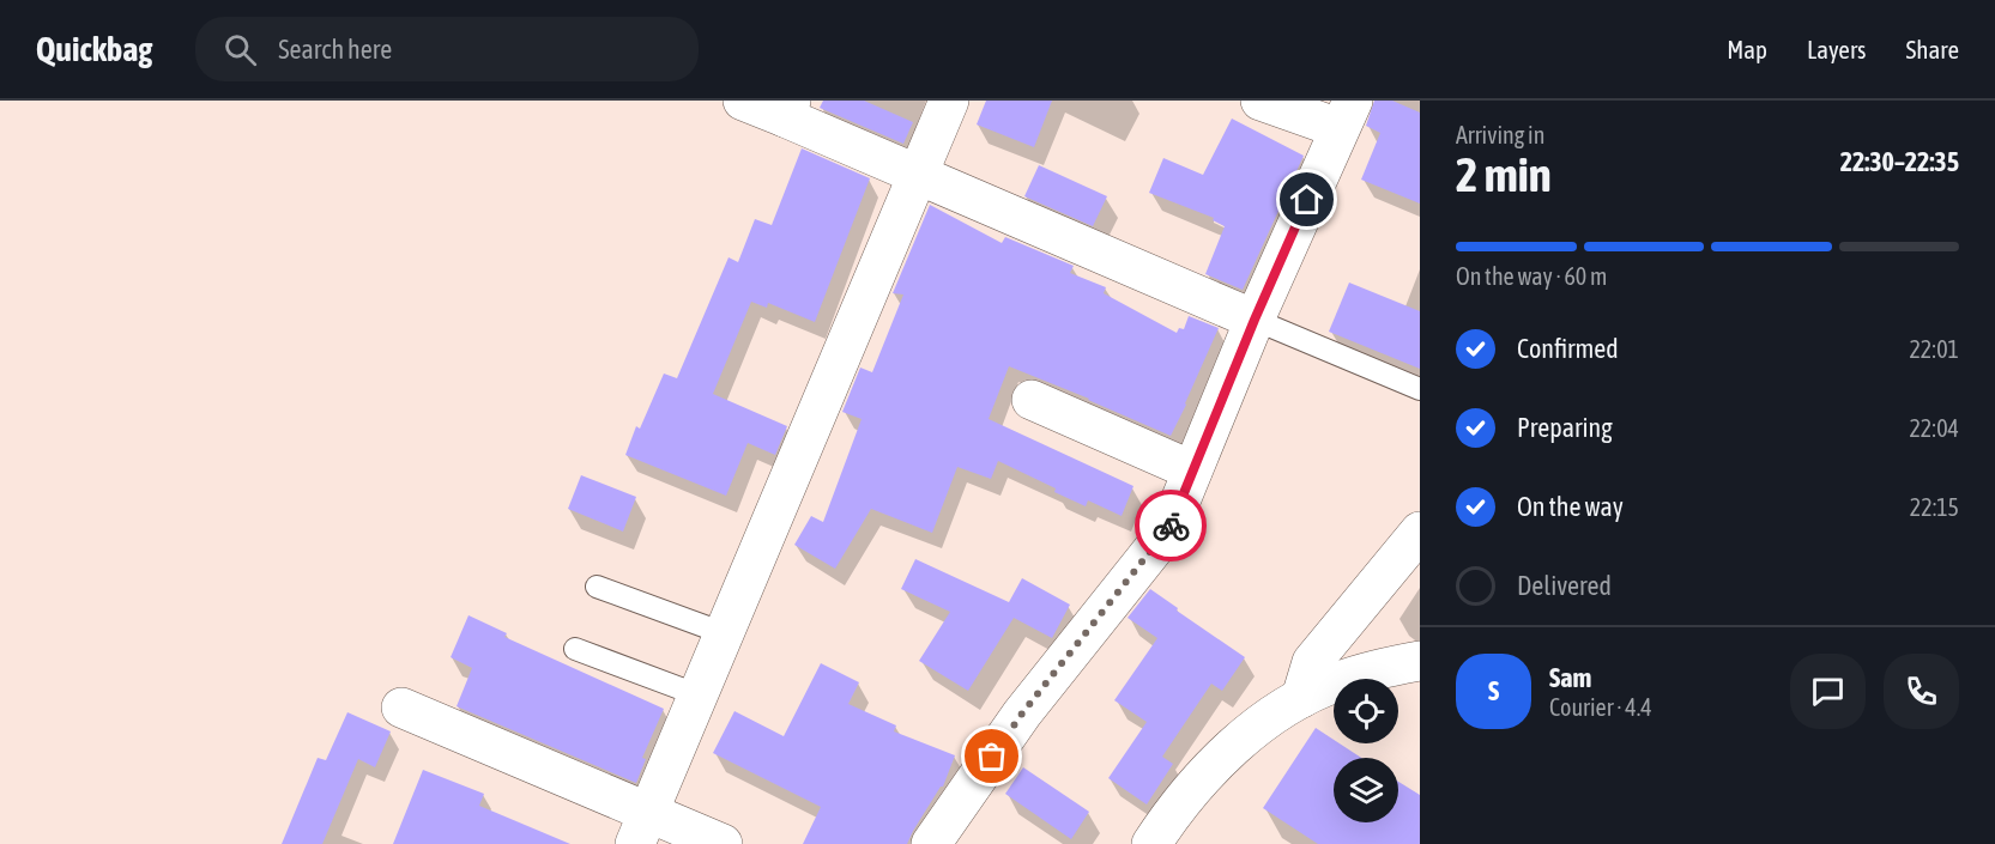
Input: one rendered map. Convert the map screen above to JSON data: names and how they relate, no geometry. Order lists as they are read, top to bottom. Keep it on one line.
{"page":{"header":"Quickbag","search":"Search here","nav":["Map","Layers","Share"],"heading":["2 min","Arriving in","22:30–22:35"],"panel":["Sam","Courier · 4.4"],"bar":"On the way · 60 m","list":[["Confirmed","22:01"],["Preparing","22:04"],["On the way","22:15"],"Delivered"],"round":"S"}}
